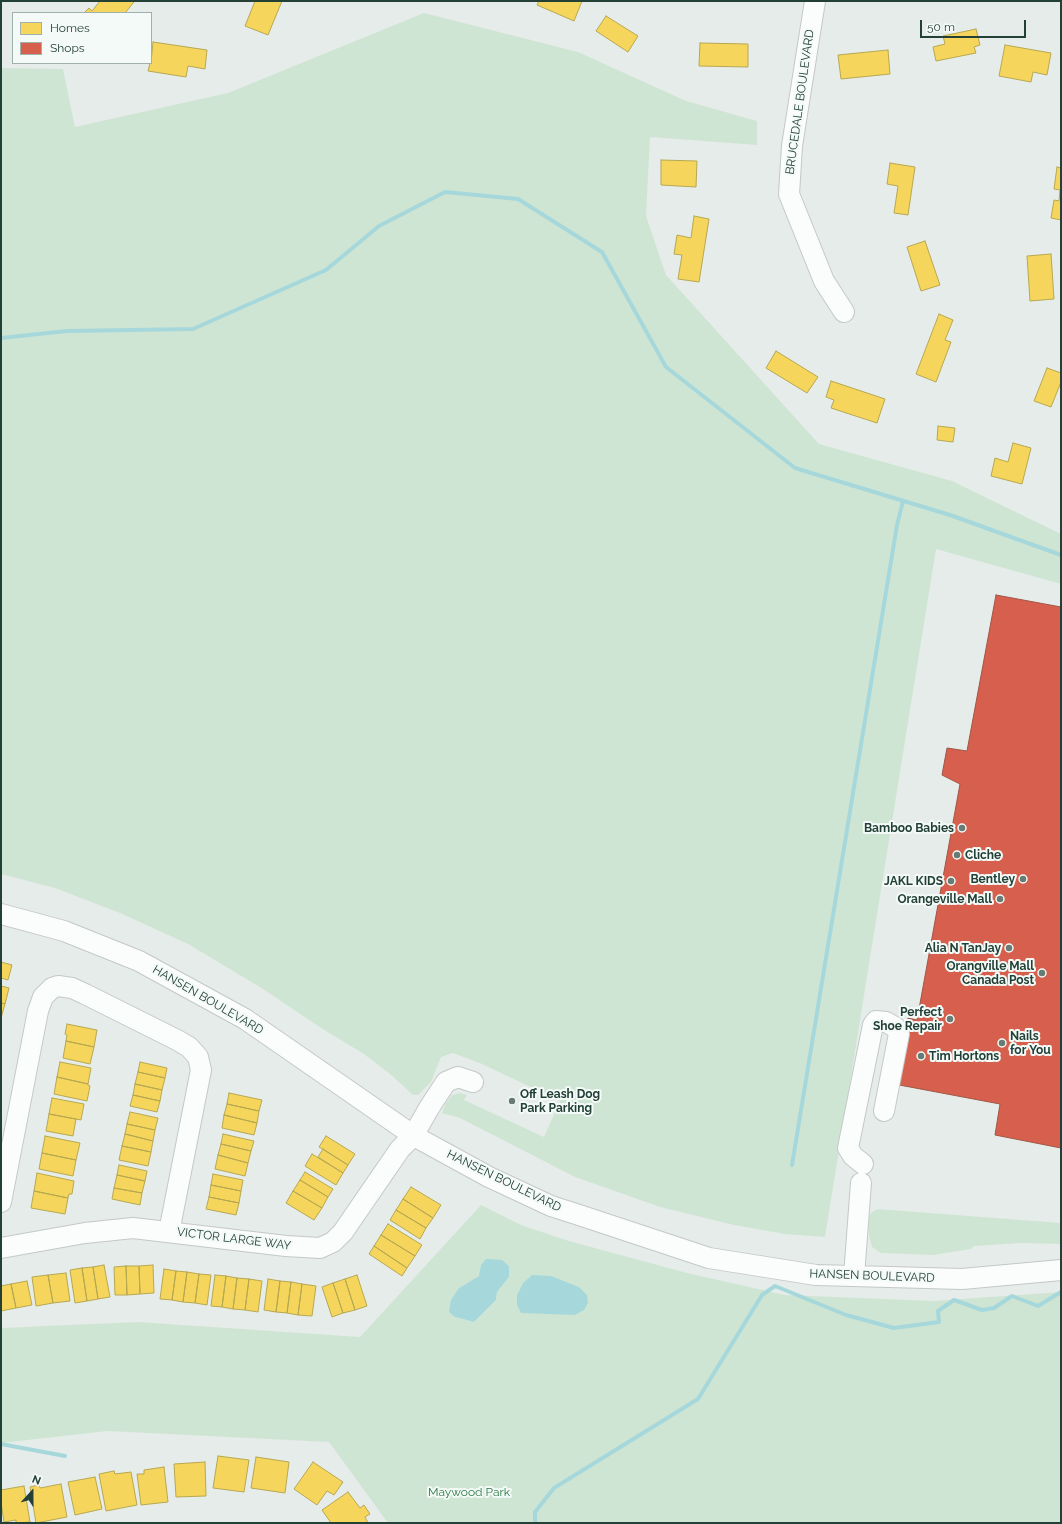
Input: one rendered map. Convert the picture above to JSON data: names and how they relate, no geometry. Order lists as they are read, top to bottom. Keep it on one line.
{"streets":{"street":["BRUCEDALE BOULEVARD","HANSEN BOULEVARD","VICTOR LARGE WAY"]},"crossings":[["HANSEN BOULEVARD","VICTOR LARGE WAY"]],"parks":["Maywood Park"],"places":["Bamboo Babies","Cliche","Bentley","JAKL KIDS","Orangeville Mall","Alia N TanJay","Orangville Mall Canada Post","Perfect Shoe Repair","Nails for You","Tim Hortons","Off Leash Dog Park Parking"],"legend":["Homes","Shops"],"scale_bar":"50 m","north":"top"}
